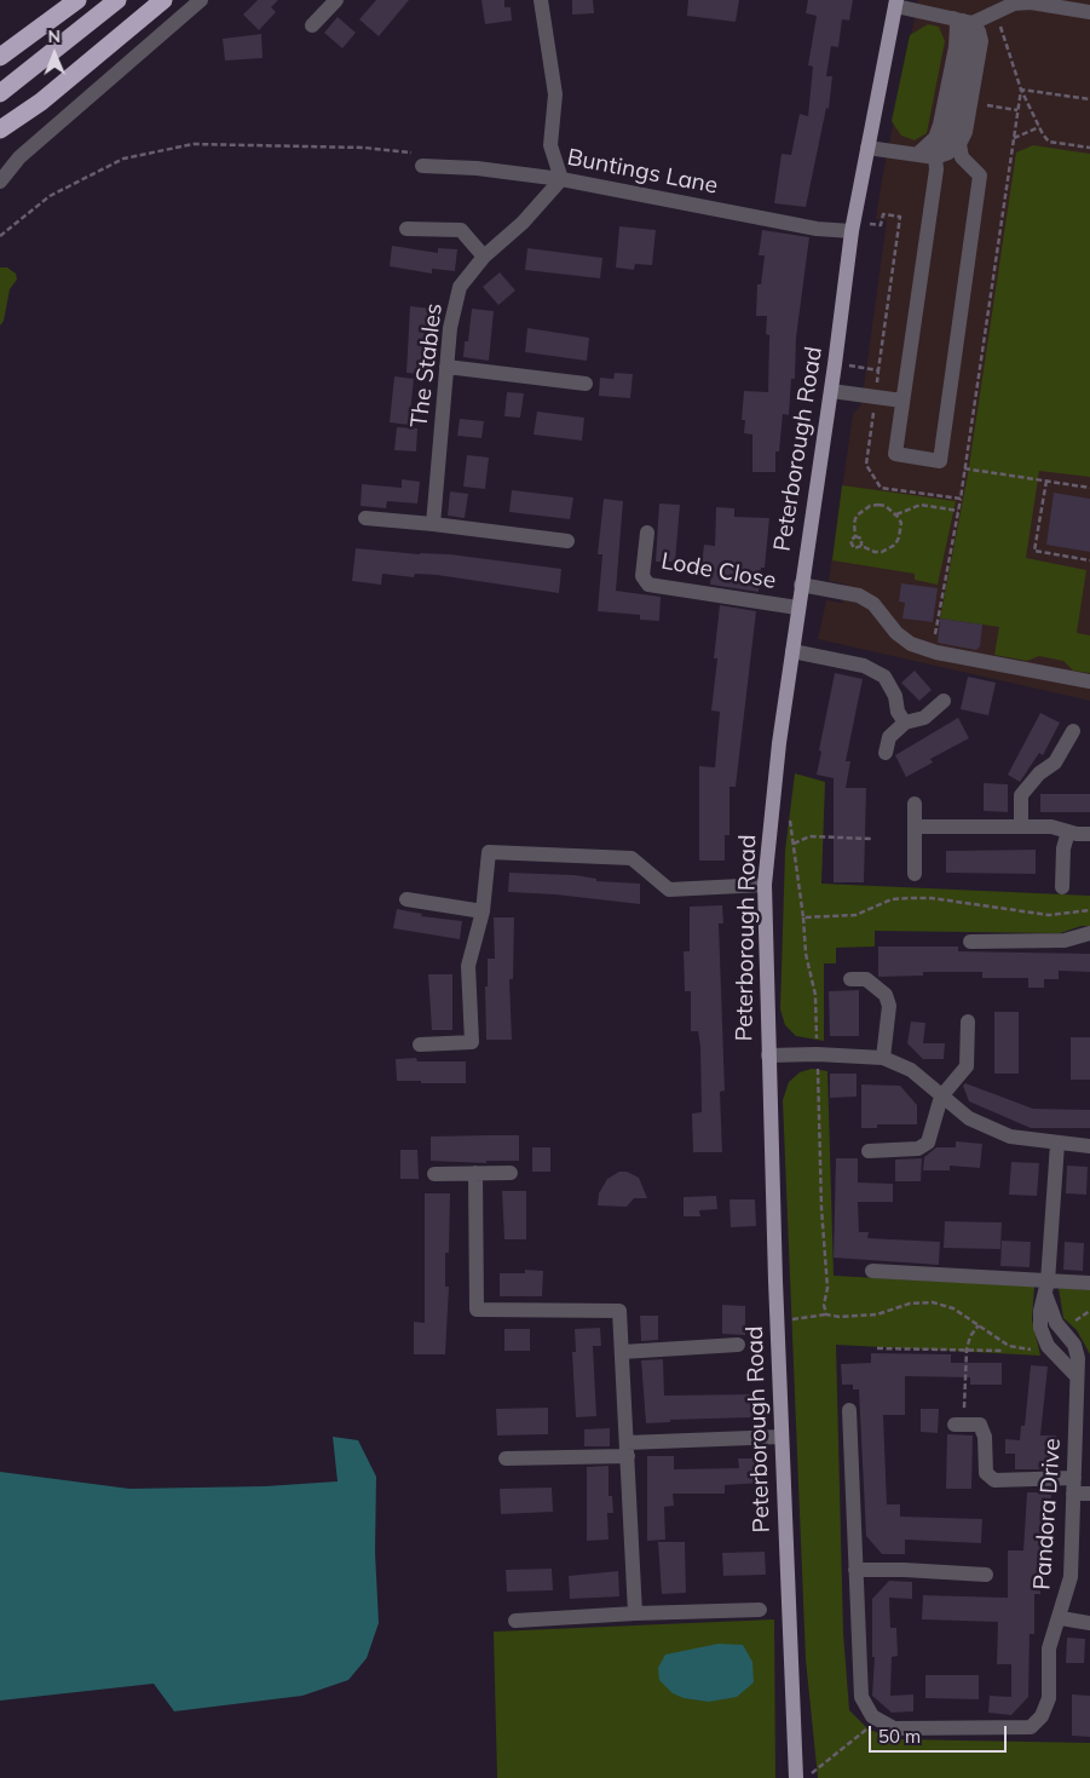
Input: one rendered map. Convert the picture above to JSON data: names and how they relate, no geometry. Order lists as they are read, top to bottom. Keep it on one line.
{"streets":{"main road":["Peterborough Road"],"street":["Buntings Lane","The Stables","Lode Close","Pandora Drive"]},"crossings":[["Buntings Lane","The Stables"],["Buntings Lane","Peterborough Road"],["Peterborough Road","Lode Close"]],"scale_bar":"50 m","north":"top"}
